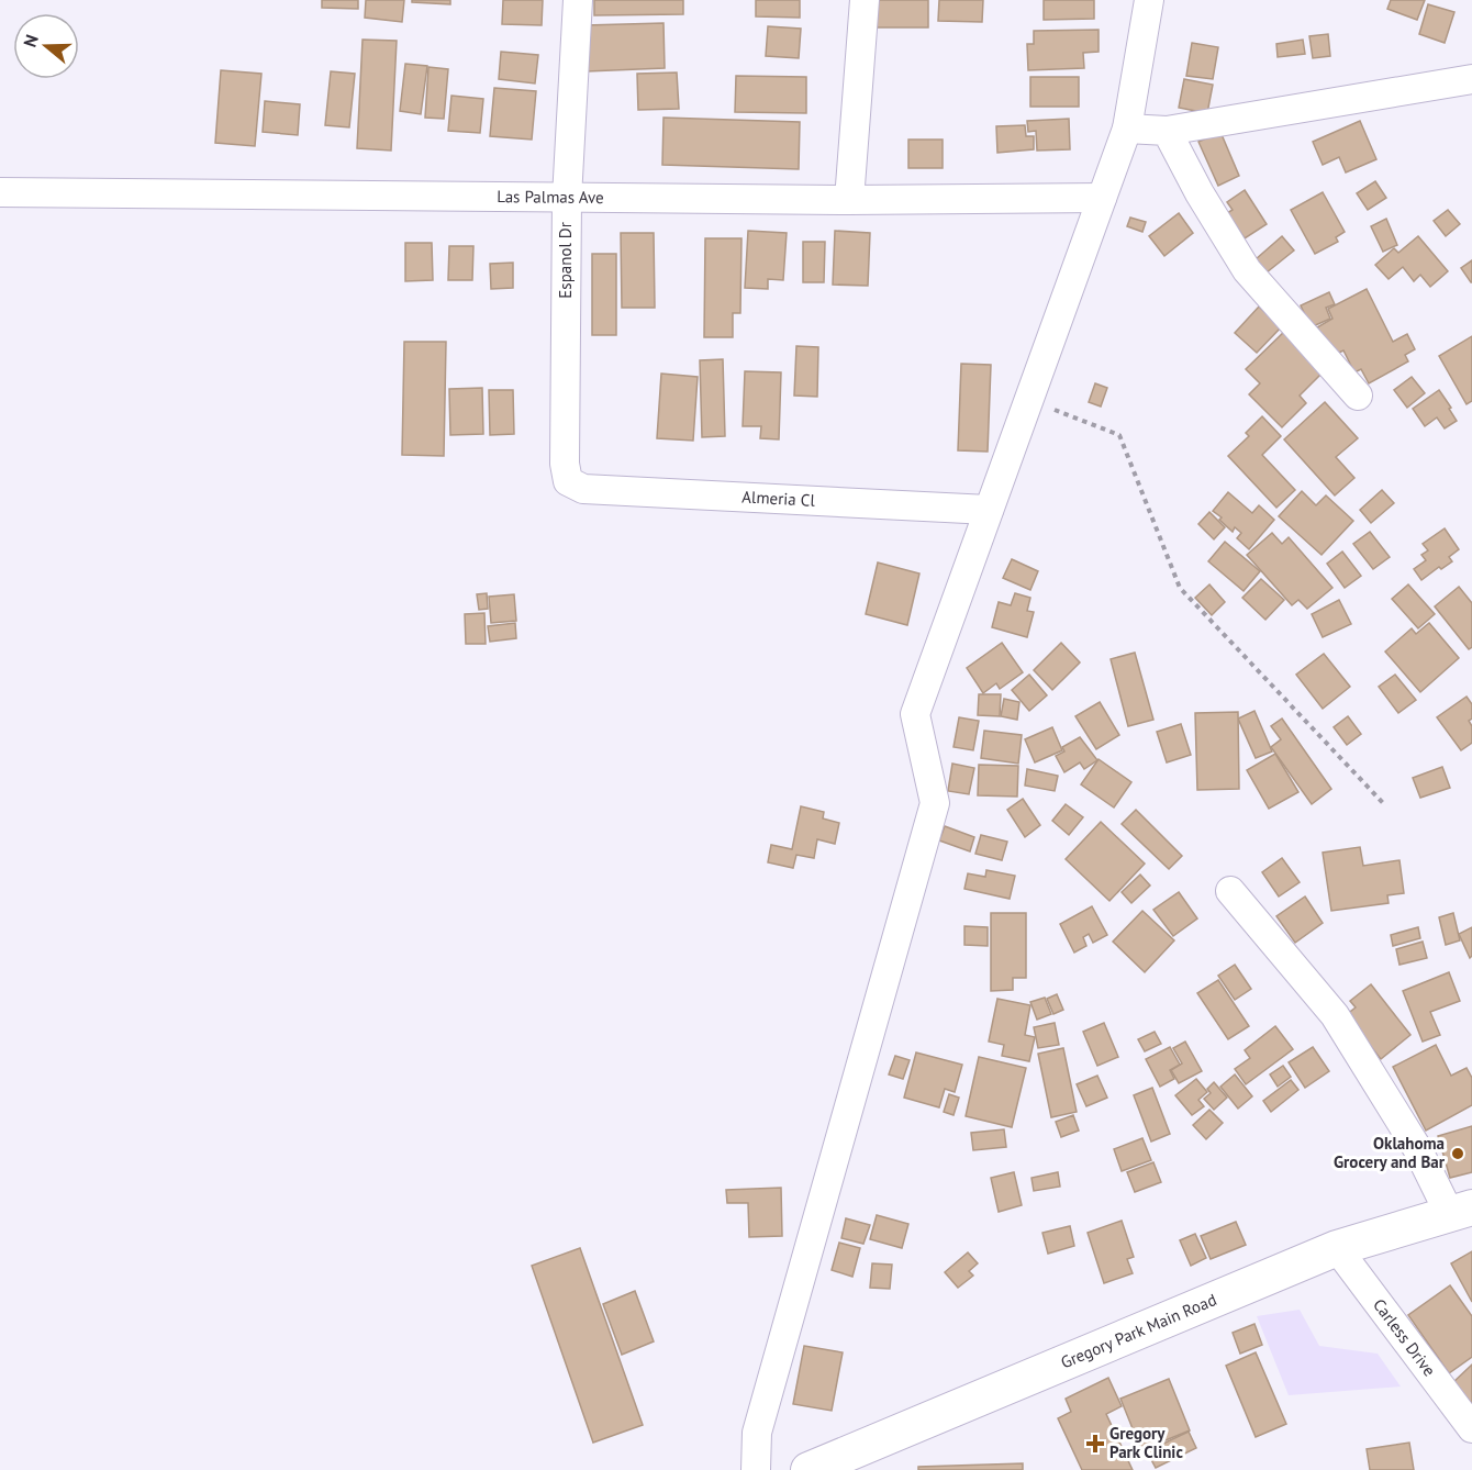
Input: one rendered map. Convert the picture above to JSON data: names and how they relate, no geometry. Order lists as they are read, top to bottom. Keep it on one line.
{"streets":{"street":["Las Palmas Ave","Espanol Dr","Almeria Cl","Gregory Park Main Road","Carless Drive"]},"crossings":[["Las Palmas Ave","Espanol Dr"],["Espanol Dr","Almeria Cl"],["Gregory Park Main Road","Carless Drive"]],"places":{"other":["Oklahoma Grocery and Bar"],"health":["Gregory Park Clinic"]},"north":"left"}
